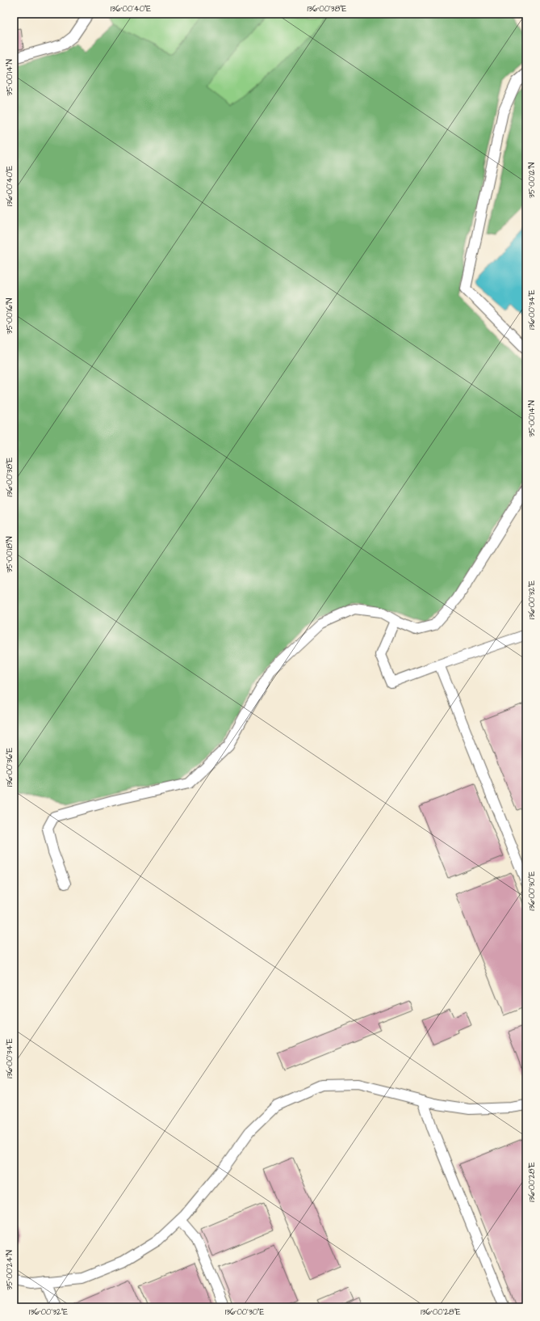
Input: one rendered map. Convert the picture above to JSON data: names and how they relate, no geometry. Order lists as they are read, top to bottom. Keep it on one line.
{"coordinates":["136°00'40\"E","136°00'38\"E","35°00'14\"N","35°00'12\"N","136°00'34\"E","35°00'16\"N","35°00'18\"N","136°00'32\"E","136°00'36\"E","136°00'30\"E","136°00'28\"E","35°00'24\"N"]}
